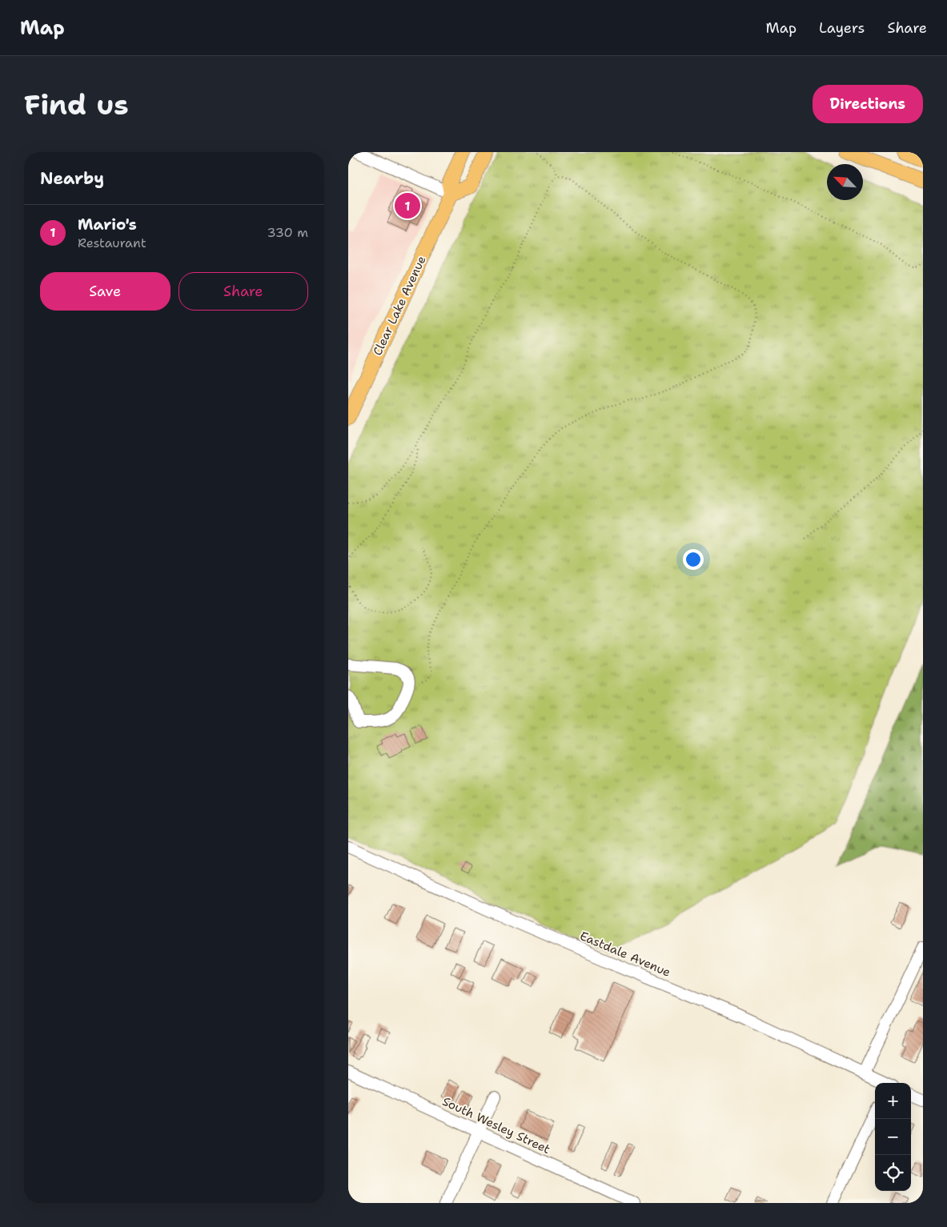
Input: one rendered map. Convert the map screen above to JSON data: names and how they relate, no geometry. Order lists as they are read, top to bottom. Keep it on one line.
{"streets":{"main road":["Clear Lake Avenue"],"street":["Eastdale Avenue","South Wesley Street"]},"north":"top left","page":{"header":"Map","nav":["Map","Layers","Share"],"buttons":["Directions",["Save","Share"]],"title":"Find us","heading":"Nearby","pins":"1","list":[{"mark":"1","name":"Mario's","note":"Restaurant","value":"330 m"}],"map_buttons":["+","−"]}}
